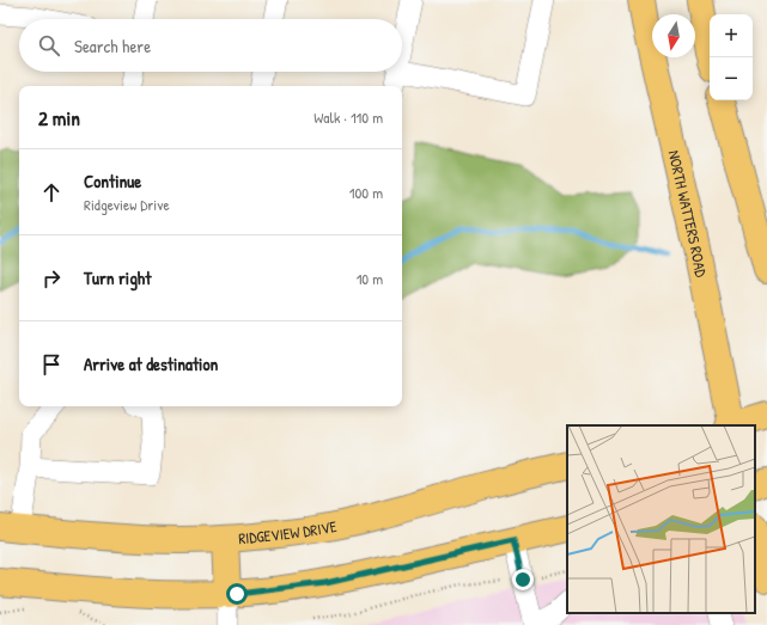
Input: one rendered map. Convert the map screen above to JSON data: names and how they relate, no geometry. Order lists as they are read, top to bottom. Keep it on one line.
{"streets":{"main road":["NORTH WATTERS ROAD","RIDGEVIEW DRIVE"]},"north":"bottom","page":{"map_buttons":["+","−"],"search":"Search here","heading":["2 min","Walk · 110 m"],"list":[["Continue","Ridgeview Drive","100 m"],["Turn right","10 m"],"Arrive at destination"]}}
